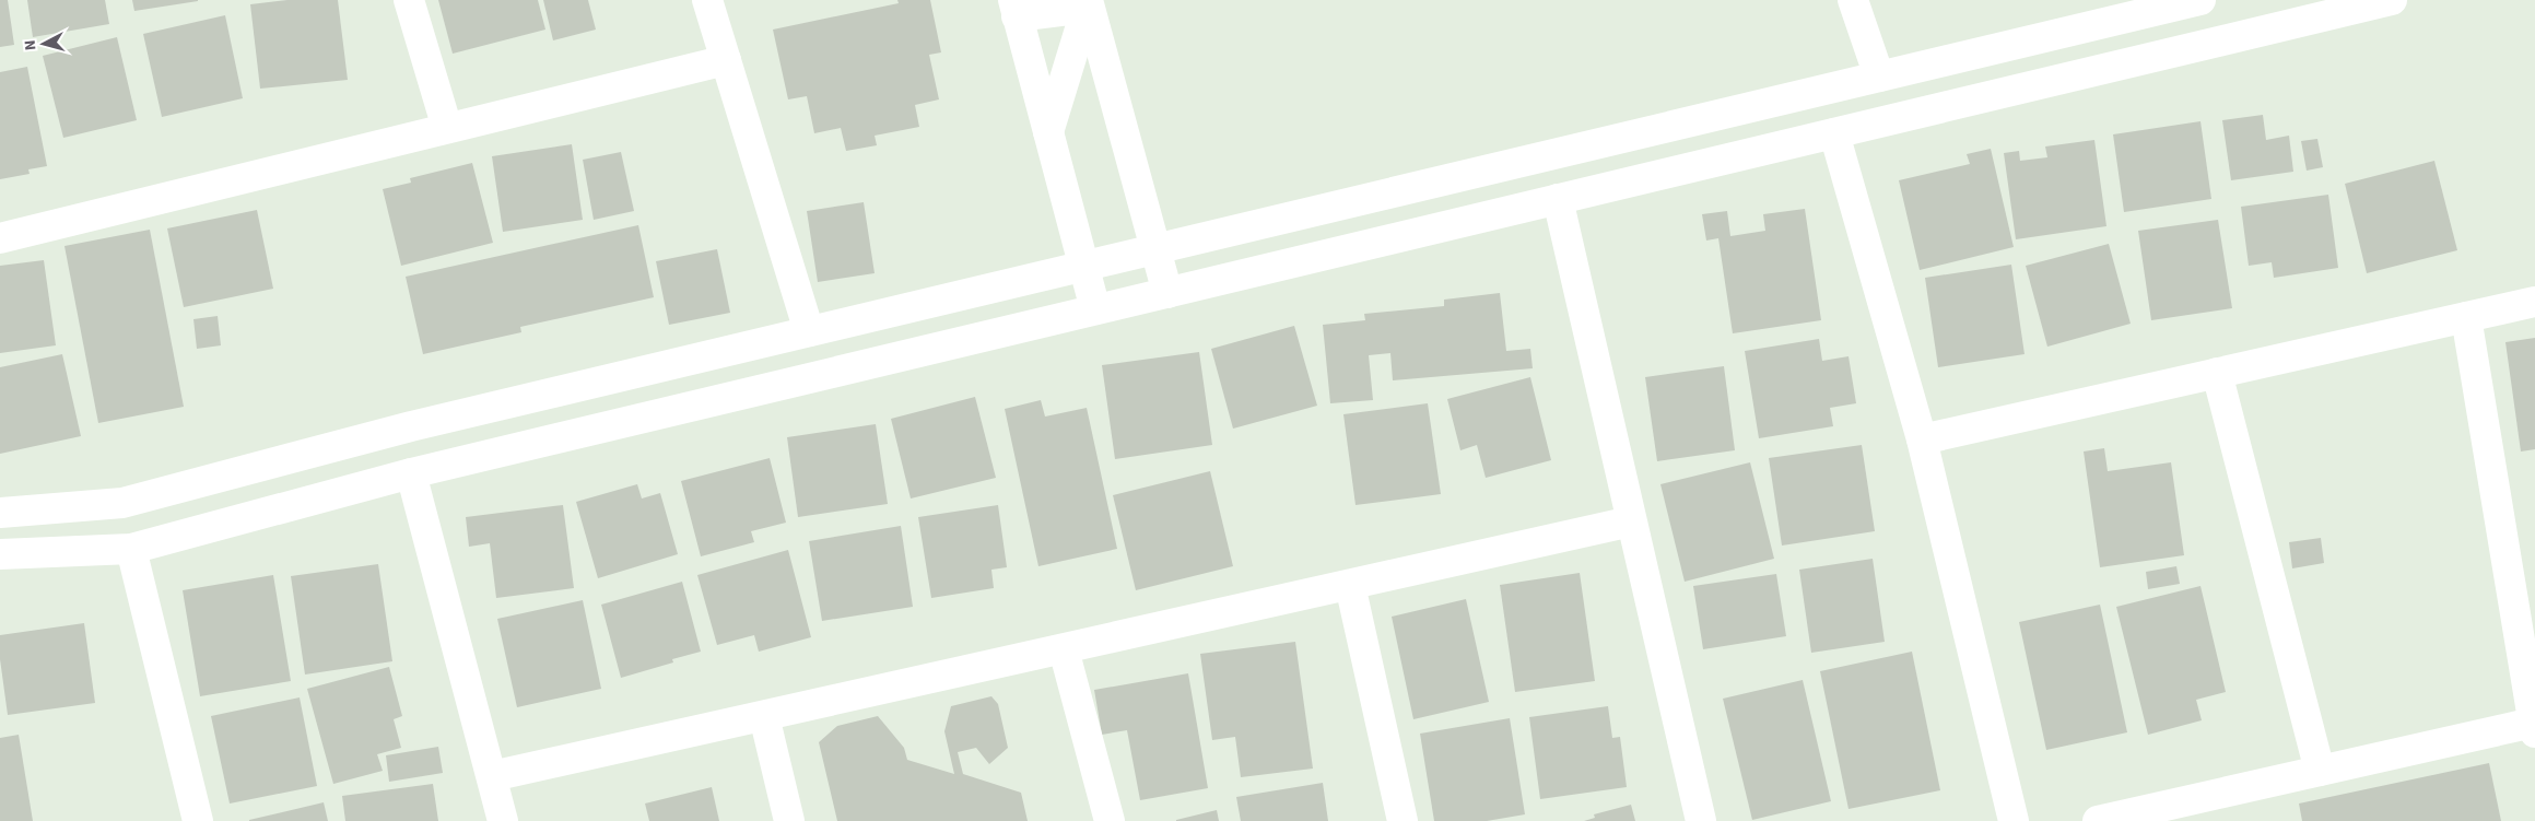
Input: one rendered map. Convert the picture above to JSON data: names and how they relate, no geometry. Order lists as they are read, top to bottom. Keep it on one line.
{"north":"left"}
